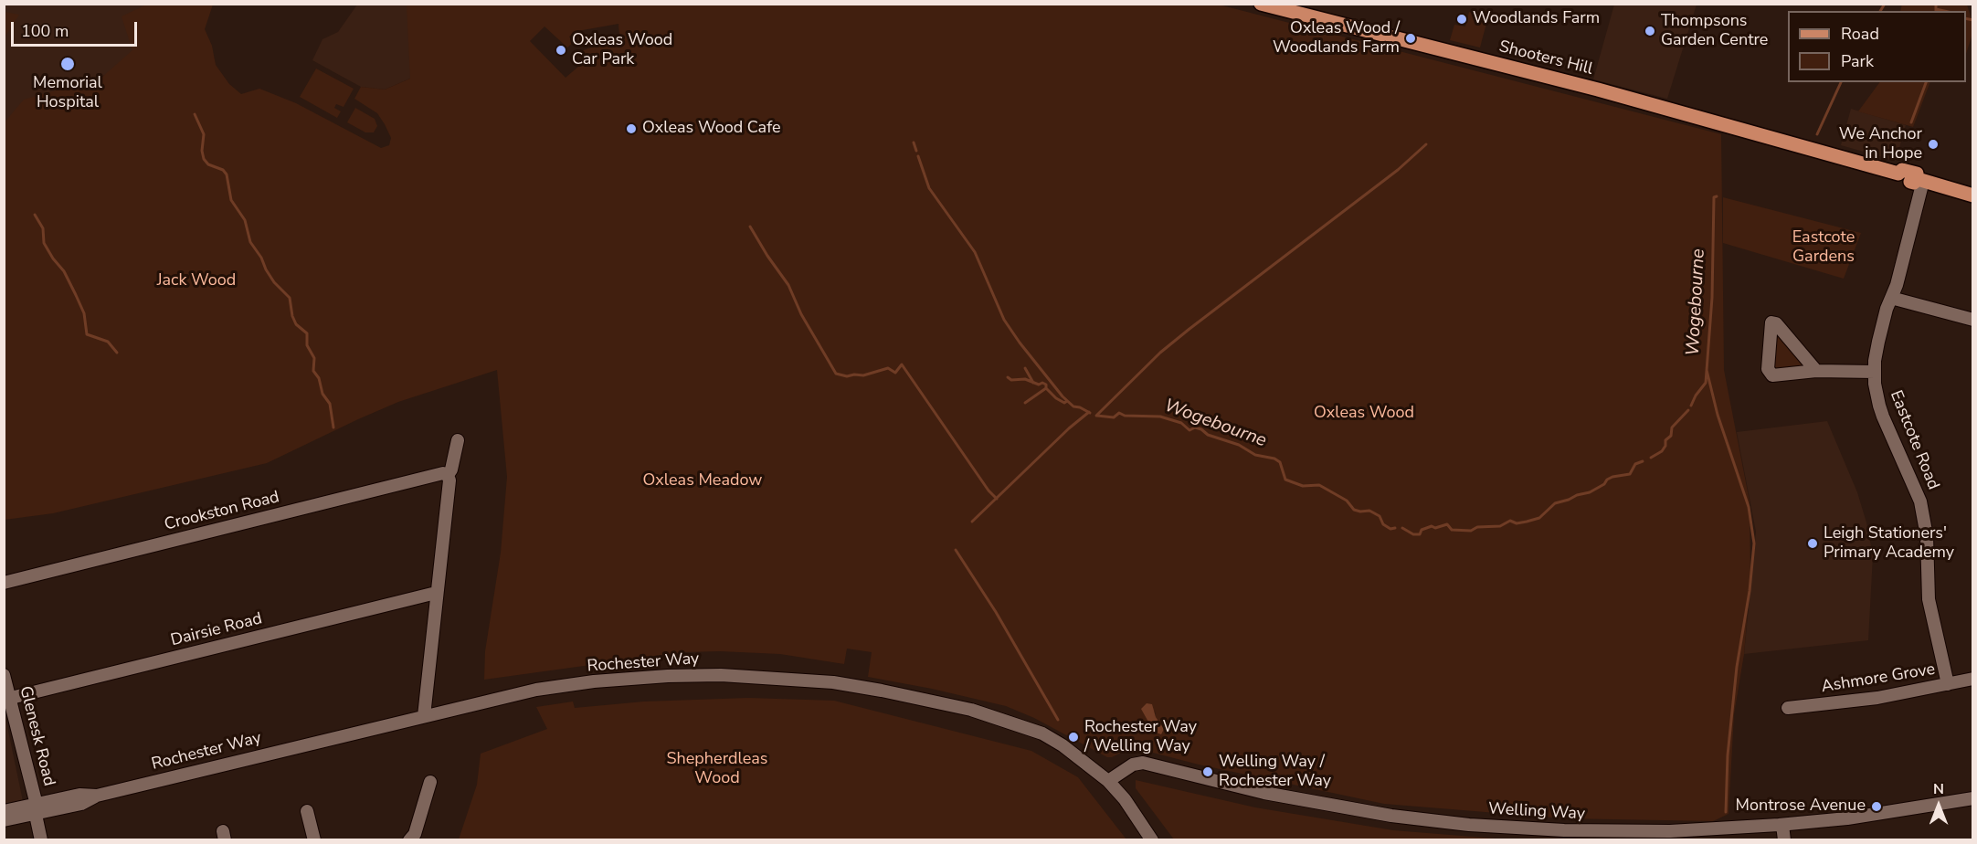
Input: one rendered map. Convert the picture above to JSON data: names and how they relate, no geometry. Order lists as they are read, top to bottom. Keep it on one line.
{"streets":{"main road":["Shooters Hill"],"street":["Eastcote Road","Crookston Road","Dairsie Road","Rochester Way","Ashmore Grove","Glenesk Road","Welling Way"]},"crossings":[["Shooters Hill","Eastcote Road"],["Eastcote Road","Ashmore Grove"],["Dairsie Road","Glenesk Road"],["Rochester Way","Glenesk Road"],["Rochester Way","Welling Way"]],"water":["Wogebourne"],"parks":["Eastcote Gardens","Jack Wood","Oxleas Wood","Oxleas Meadow","Shepherdleas Wood"],"places":["Woodlands Farm","Thompsons Garden Centre","Oxleas Wood / Woodlands Farm","Oxleas Wood Car Park","Memorial Hospital","Oxleas Wood Cafe","We Anchor in Hope","Leigh Stationers' Primary Academy","Rochester Way / Welling Way","Welling Way / Rochester Way","Montrose Avenue"],"legend":["Road","Park"],"scale_bar":"100 m","north":"top"}
